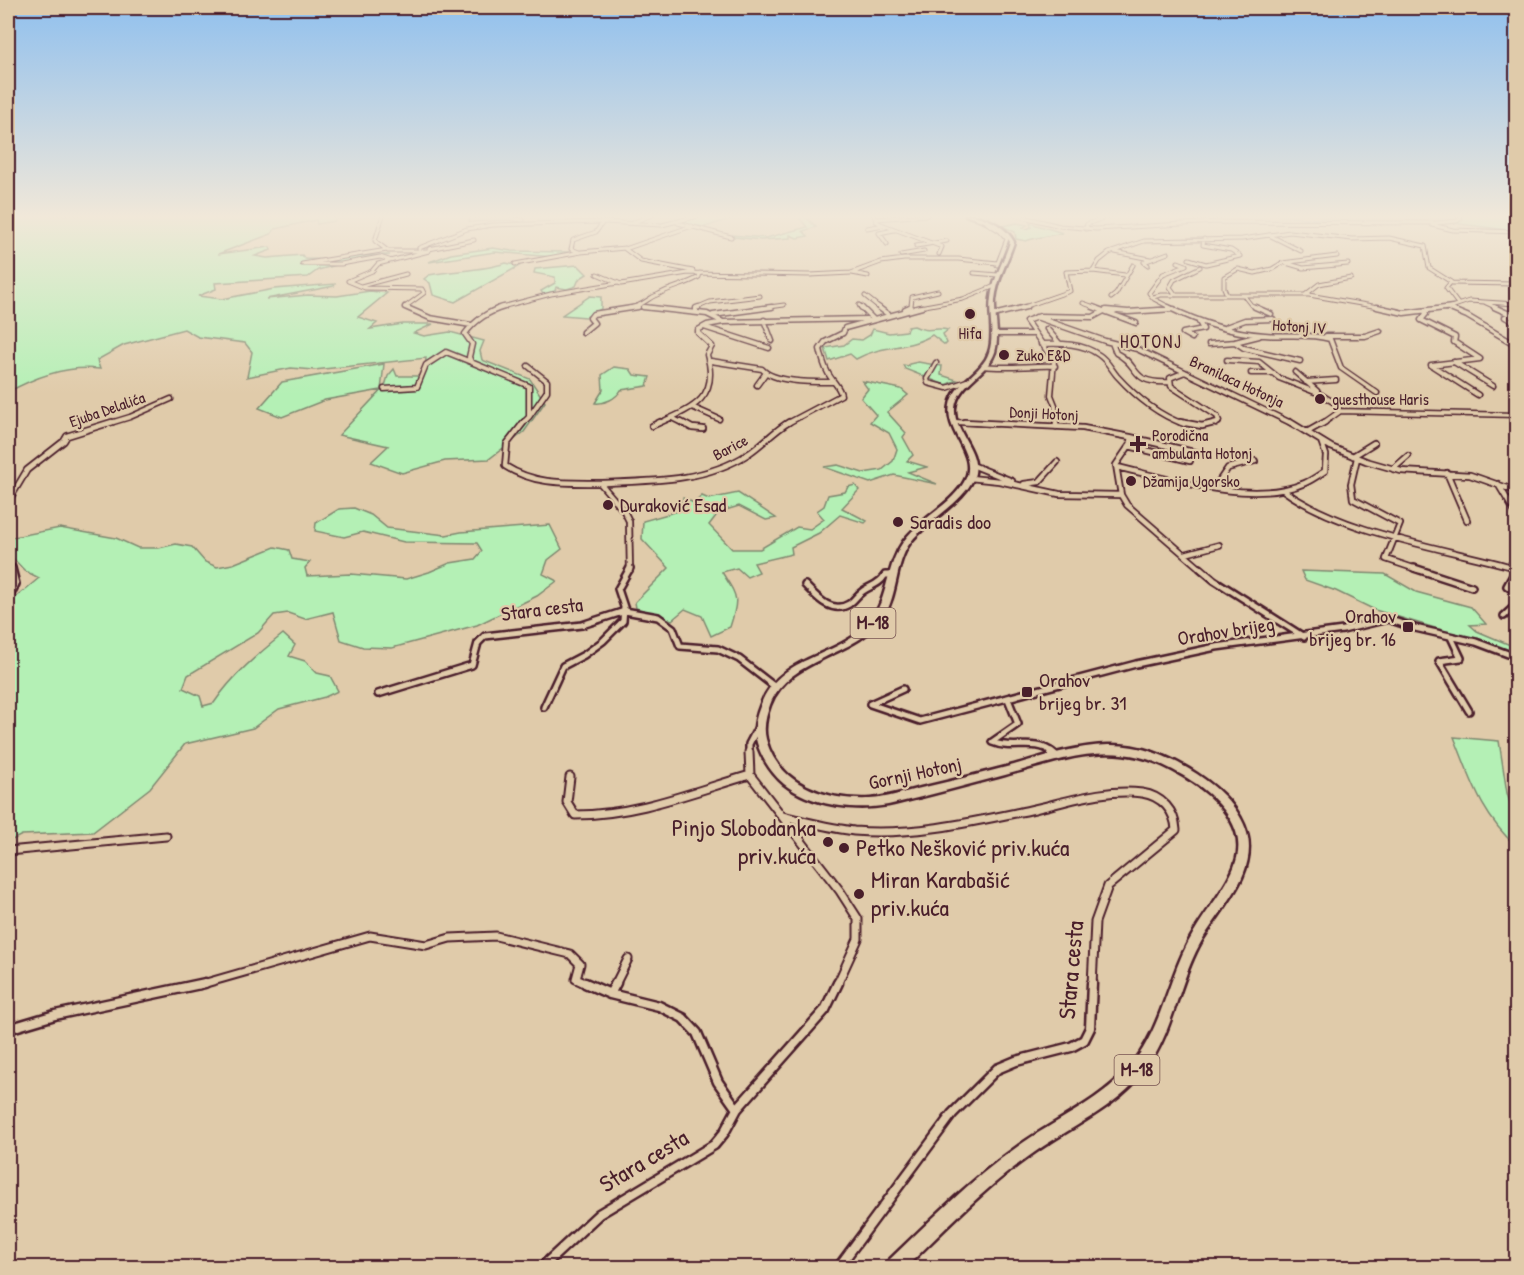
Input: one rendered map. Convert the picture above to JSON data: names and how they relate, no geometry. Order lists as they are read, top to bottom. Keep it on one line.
{"streets":{"main road":["M-18","Gornji Hotonj"],"street":["Hotonj IV","Branilaca Hotonja","Ejuba Delalića","Donji Hotonj","Barice","Stara cesta","Orahov brijeg"]},"crossings":[["Donji Hotonj","M-18"],["M-18","Gornji Hotonj"]],"districts":["HOTONJ"],"places":{"other":["Hifa","Zuko E&D","guesthouse Haris","Džamija Ugorsko","Duraković Esad","Saradis doo","Pinjo Slobodanka priv.kuća","Petko Nešković priv.kuća","Miran Karabašić priv.kuća"],"health":["Porodična ambulanta Hotonj"],"transit":["Orahov brijeg br. 16","Orahov brijeg br. 31"]}}
